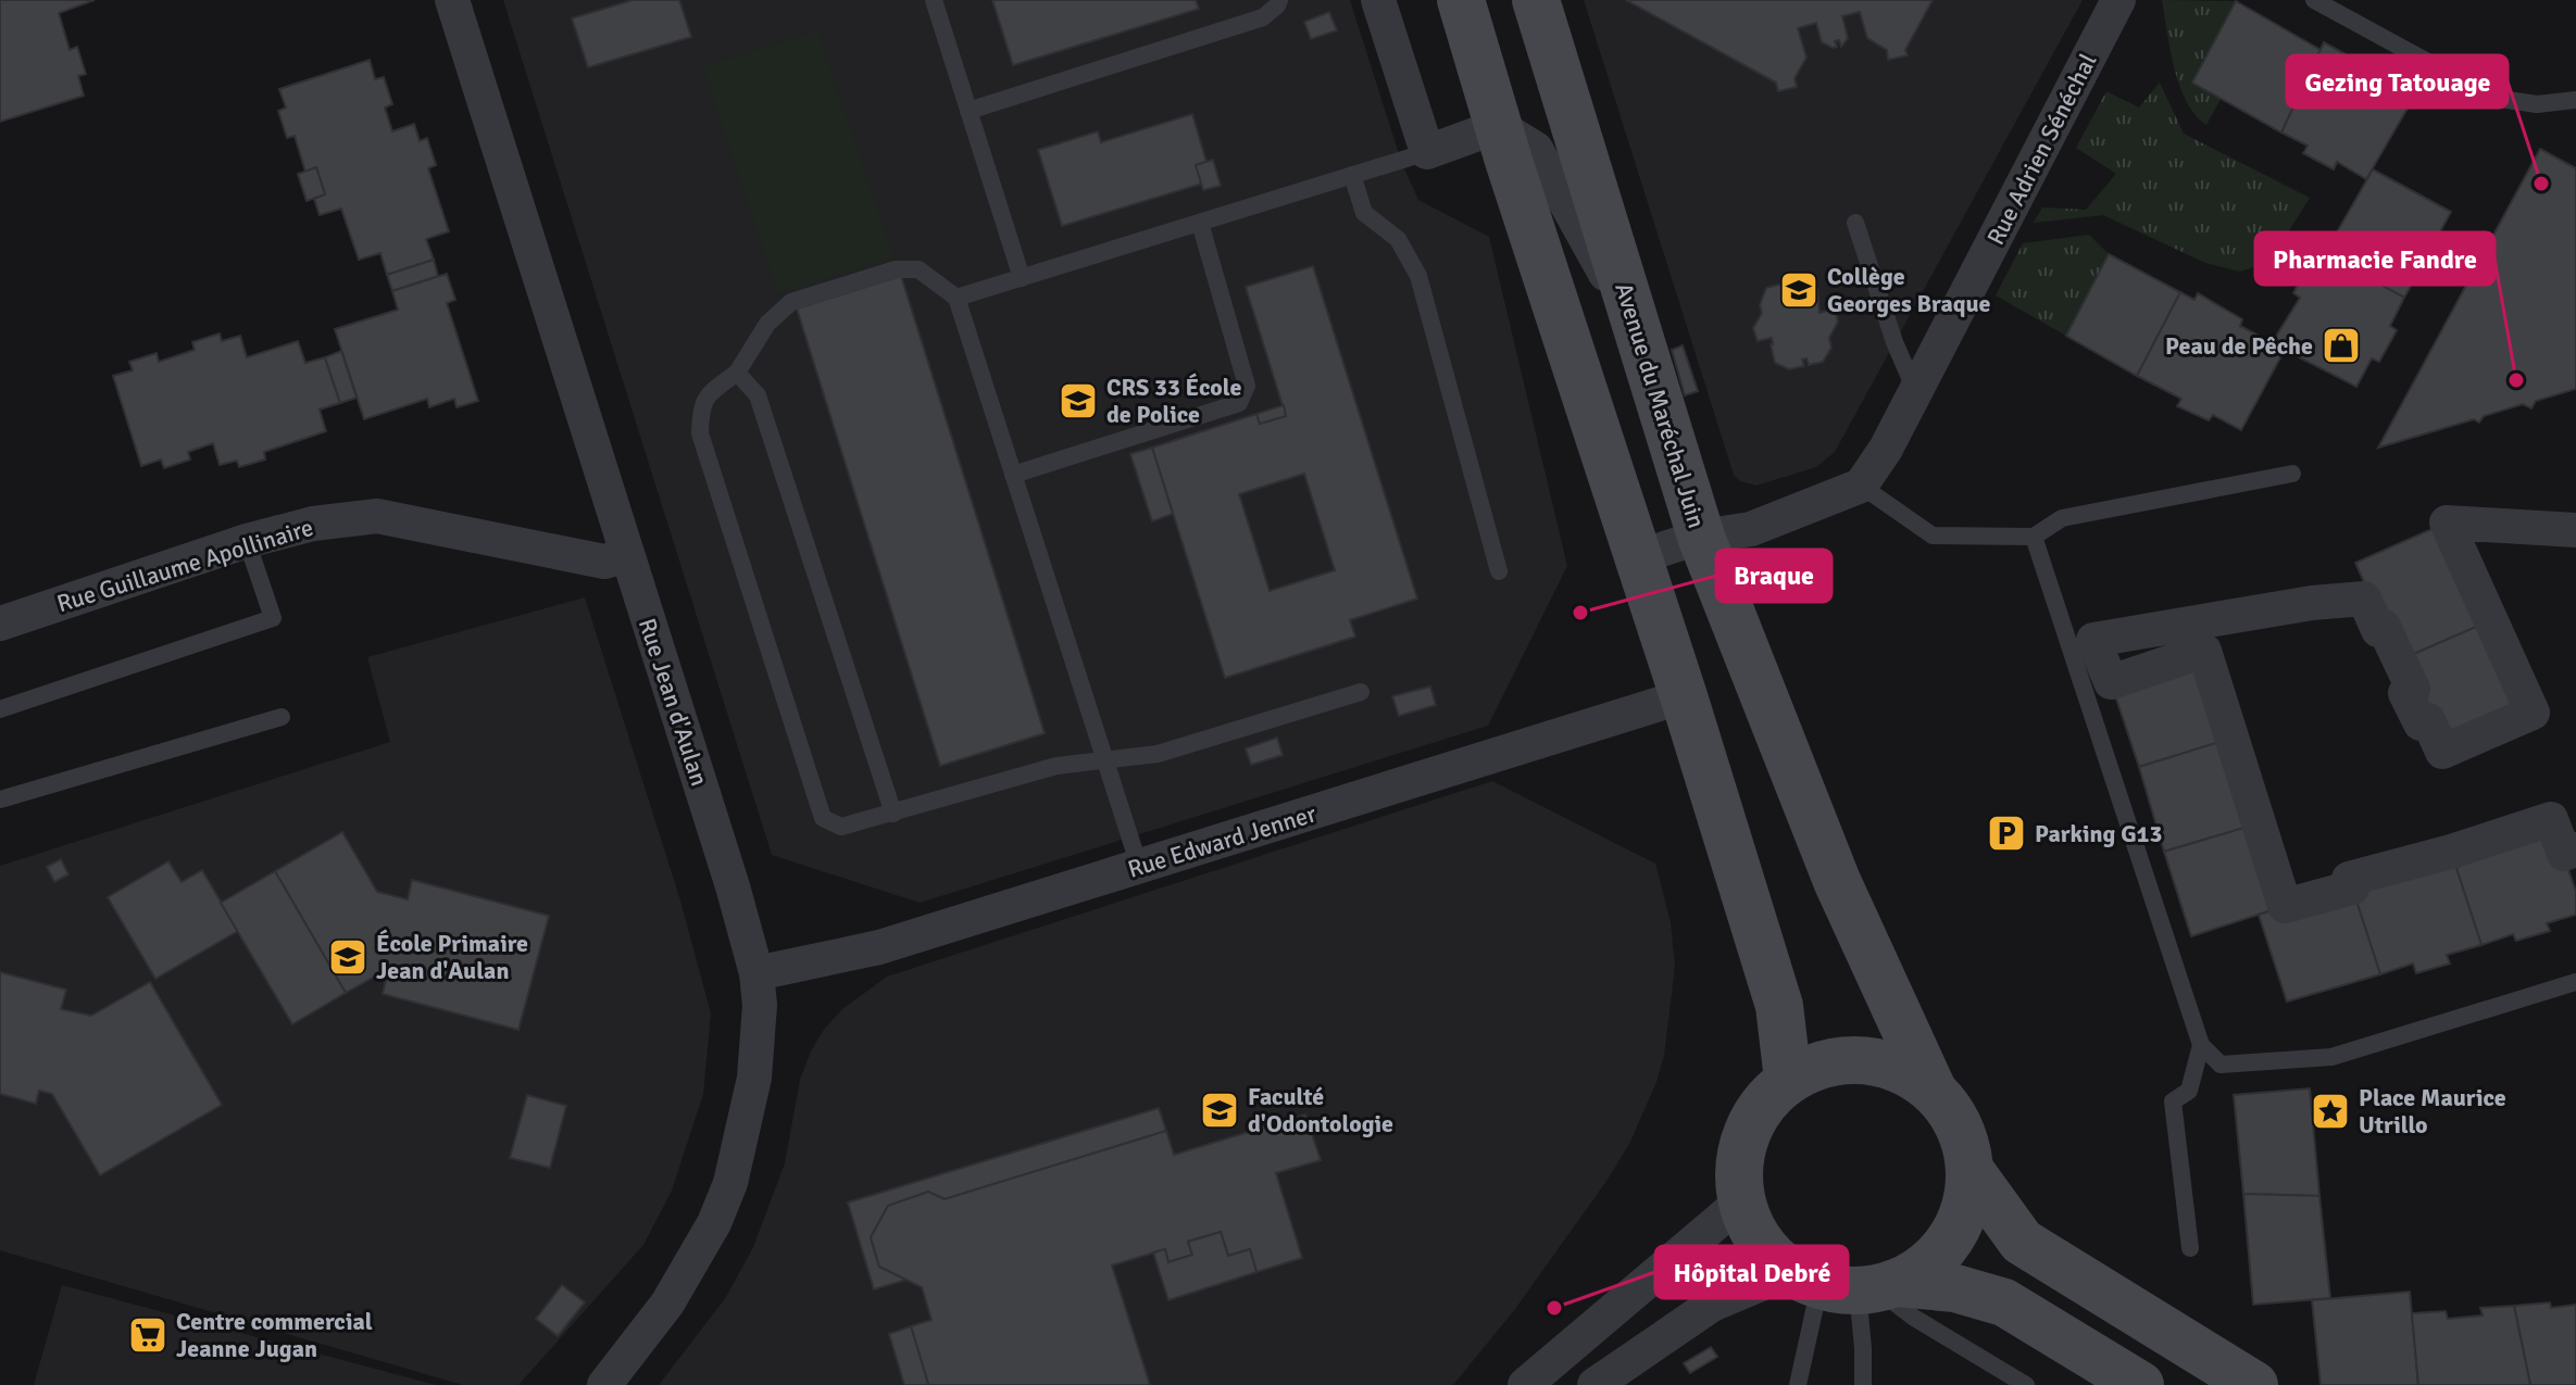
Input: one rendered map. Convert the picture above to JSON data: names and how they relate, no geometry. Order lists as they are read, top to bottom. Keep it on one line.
{"streets":{"main road":["Avenue du Maréchal Juin"],"street":["Rue Adrien Sénéchal","Rue Guillaume Apollinaire","Rue Jean d'Aulan","Rue Edward Jenner"]},"crossings":[["Rue Guillaume Apollinaire","Rue Jean d'Aulan"],["Rue Jean d'Aulan","Rue Edward Jenner"]],"places":{"other":["Gezing Tatouage","Pharmacie Fandre","Braque","Hôpital Debré"],"school or university":["Collège Georges Braque","CRS 33 École de Police","École Primaire Jean d'Aulan","Faculté d'Odontologie"],"shop":["Peau de Pêche"],"parking":["Parking G13"],"place":["Place Maurice Utrillo"],"supermarket":["Centre commercial Jeanne Jugan"]}}
